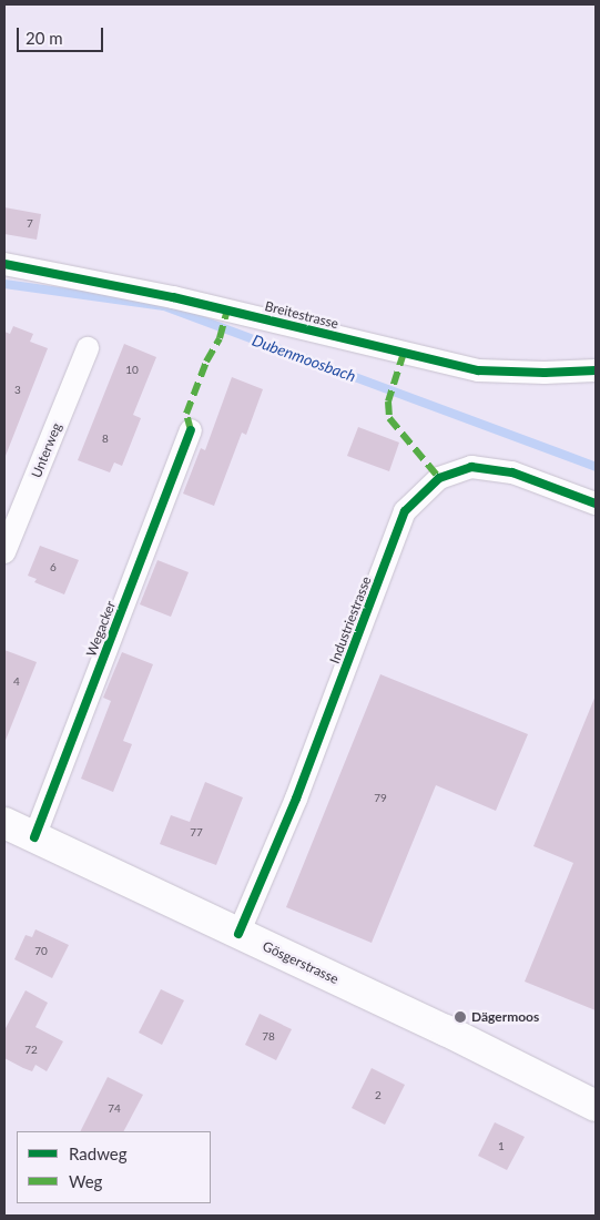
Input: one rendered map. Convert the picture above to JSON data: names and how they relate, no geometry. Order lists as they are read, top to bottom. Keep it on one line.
{"streets":{"main road":["Gösgerstrasse"],"street":["Breitestrasse","Unterweg","Industriestrasse","Wegacker"]},"crossings":[["Industriestrasse","Gösgerstrasse"],["Wegacker","Gösgerstrasse"]],"water":["Dubenmoosbach"],"places":["Dägermoos"],"house_numbers":["7","10","3","8","6","4","79","77","70","78","72","2","74","1"],"legend":["Radweg","Weg"],"scale_bar":"20 m"}
